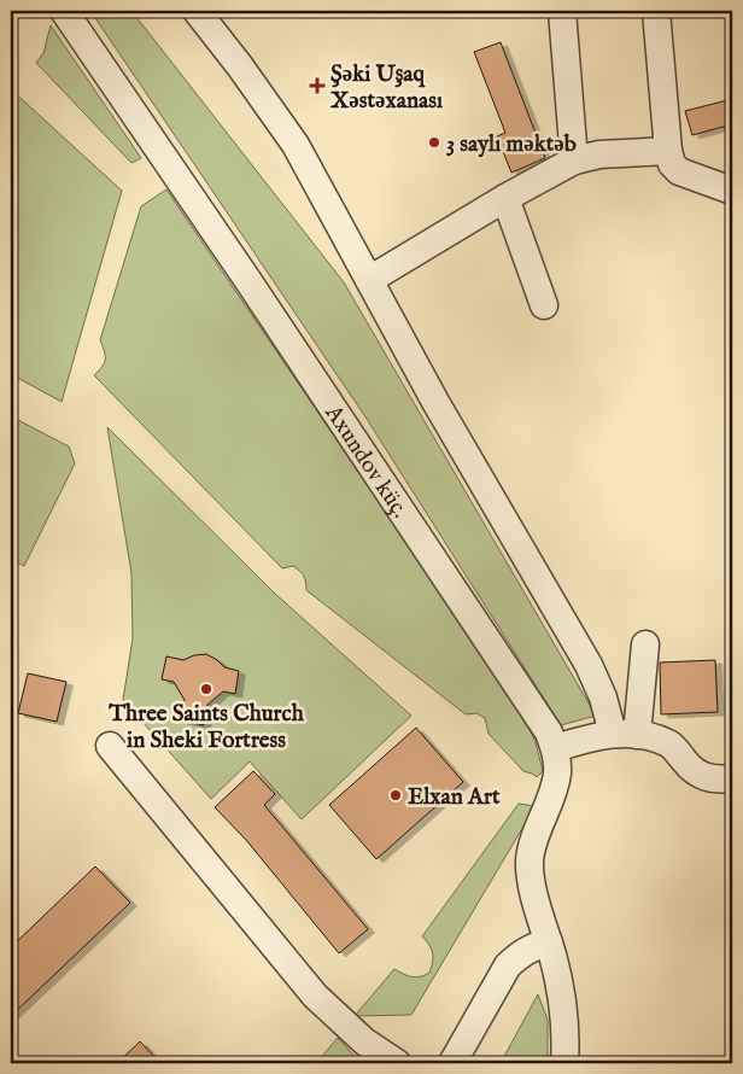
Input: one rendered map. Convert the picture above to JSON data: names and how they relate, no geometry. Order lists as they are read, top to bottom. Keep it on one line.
{"streets":{"street":["Axundov küç."]},"places":{"health":["Şəki Uşaq Xəstəxanası"],"other":["3 saylı məktəb","Three Saints Church in Sheki Fortress","Elxan Art"]}}
